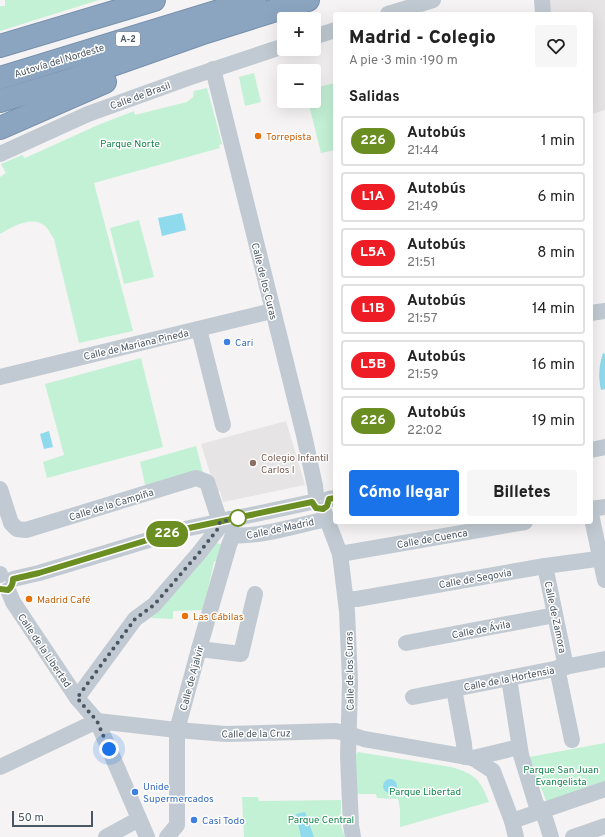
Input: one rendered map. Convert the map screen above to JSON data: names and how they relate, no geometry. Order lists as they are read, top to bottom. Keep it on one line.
{"streets":{"highway":["A-2","Autovía del Nordeste"],"street":["Calle de Brasil","Calle de los Curas","Calle de Mariana Pineda","Calle de la Campiña","Calle de Madrid","Calle de Cuenca","Calle de Segovia","Calle de Zamora","Calle de Ávila","Calle de la Libertad","Calle de Ajalvir","Calle de la Hortensia","Calle de la Cruz"]},"crossings":[["Calle de Brasil","Calle de los Curas"],["Calle de los Curas","Calle de Mariana Pineda"],["Calle de los Curas","Calle de Madrid"],["Calle de los Curas","Calle de Cuenca"],["Calle de los Curas","Calle de Segovia"],["Calle de los Curas","Calle de la Cruz"],["Calle de la Campiña","Calle de Madrid"],["Calle de Madrid","Calle de la Libertad"],["Calle de Madrid","Calle de Ajalvir"],["Calle de Segovia","Calle de Zamora"],["Calle de Zamora","Calle de Ávila"],["Calle de Zamora","Calle de la Hortensia"],["Calle de la Libertad","Calle de la Cruz"],["Calle de Ajalvir","Calle de la Cruz"]],"parks":["Parque Norte","Parque San Juan Evangelista","Parque Libertad","Parque Central"],"places":["Torrepista","Cari","Colegio Infantil Carlos I","Madrid Café","Las Cábilas","Unide Supermercados","Casi Todo"],"lines":["bus line 226"],"scale_bar":"50 m","page":{"on_map":"226","map_buttons":["+","−"],"heading":[["Madrid - Colegio","A pie · 3 min · 190 m"],"Salidas"],"list":[{"mark":"226","name":"Autobús","note":"21:44","value":"1 min"},{"mark":"L1A","name":"Autobús","note":"21:49","value":"6 min"},{"mark":"L5A","name":"Autobús","note":"21:51","value":"8 min"},{"mark":"L1B","name":"Autobús","note":"21:57","value":"14 min"},{"mark":"L5B","name":"Autobús","note":"21:59","value":"16 min"},{"mark":"226","name":"Autobús","note":"22:02","value":"19 min"}],"buttons":["Cómo llegar","Billetes"],"scale":"50 m"}}
